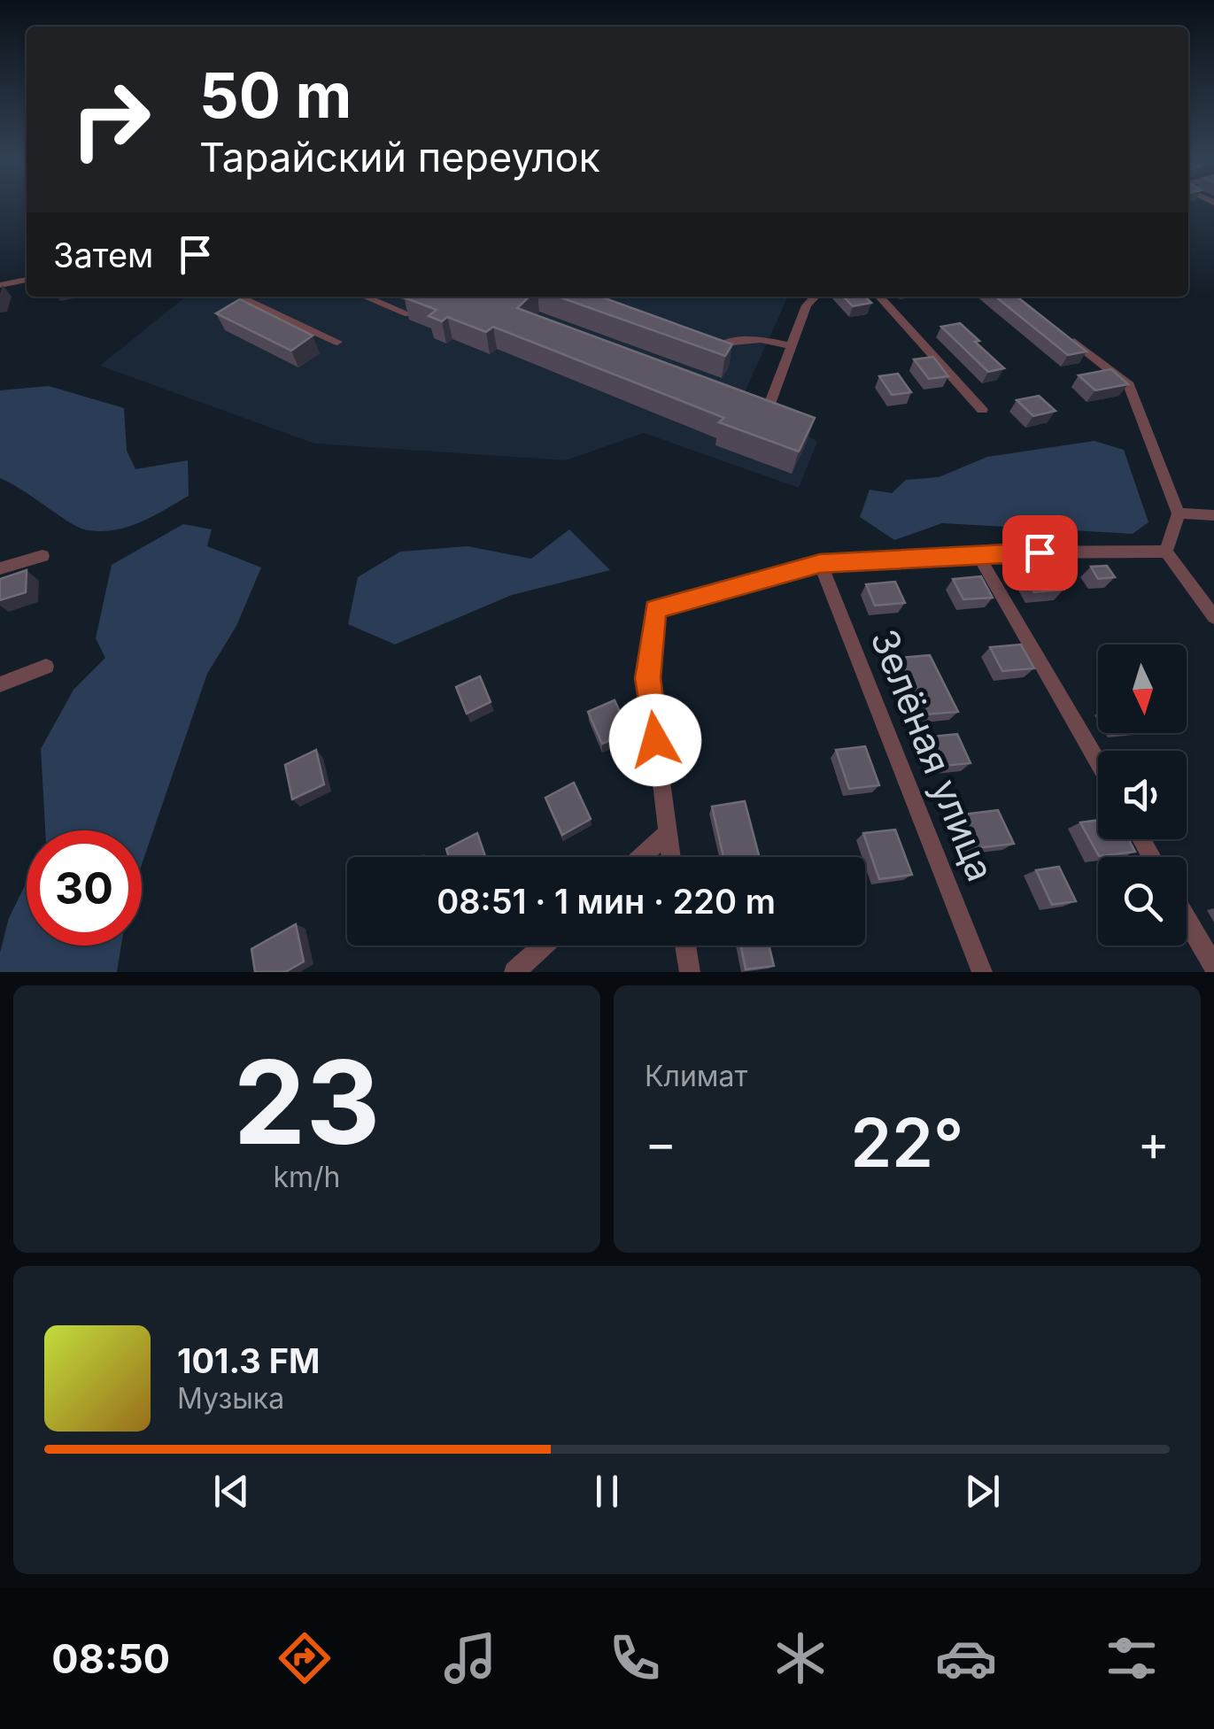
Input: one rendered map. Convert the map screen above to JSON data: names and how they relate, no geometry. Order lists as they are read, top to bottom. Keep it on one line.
{"streets":{"street":["Зелёная улица"]},"north":"bottom","page":{"turn":["50 m","Тарайский переулок"],"then":"Затем","limit":"30","trip":"08:51 · 1 мин · 220 m","tile":[["23","km/h"],"Климат"],"heat":["−","22°","+"],"song":["101.3 FM","Музыка"],"tabs":"08:50"}}
